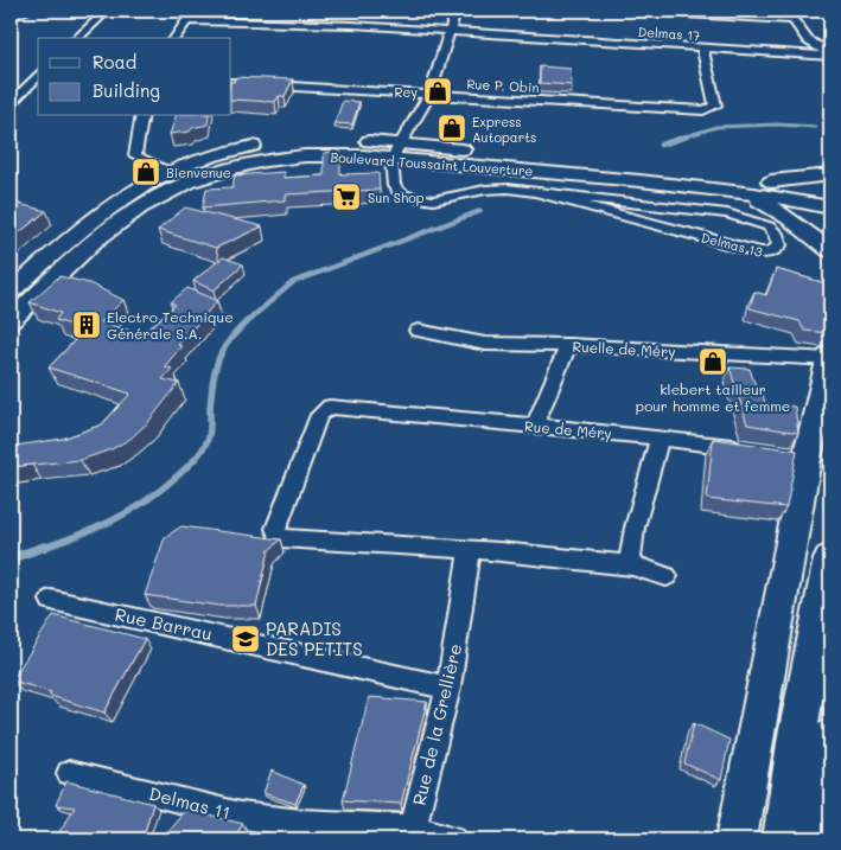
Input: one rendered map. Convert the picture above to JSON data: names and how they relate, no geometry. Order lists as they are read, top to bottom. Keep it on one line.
{"streets":{"main road":["Boulevard Toussaint Louverture"],"street":["Delmas 17","Rue P. Obin","Delmas 13","Ruelle de Méry","Rue de Méry","Rue Barrau","Rue de la Grellière","Delmas 11"]},"crossings":[["Delmas 17","Rue P. Obin"],["Boulevard Toussaint Louverture","Delmas 13"],["Rue de Méry","Rue de la Grellière"],["Rue Barrau","Rue de la Grellière"],["Rue de la Grellière","Delmas 11"]],"places":{"shop":["Rey","Express Autoparts","Bienvenue","klebert tailleur pour homme et femme"],"supermarket":["Sun Shop"],"building":["Electro Technique Générale S.A."],"school or university":["PARADIS DES PETITS"]},"legend":["Road","Building"]}
